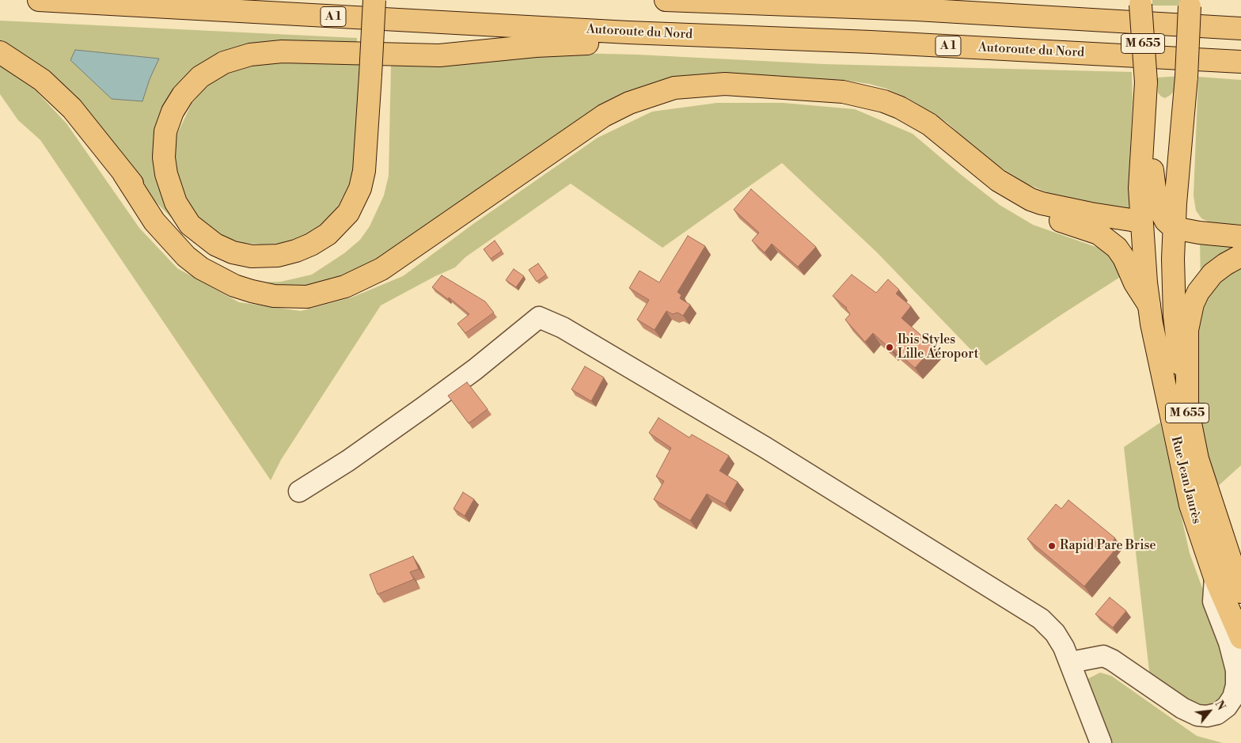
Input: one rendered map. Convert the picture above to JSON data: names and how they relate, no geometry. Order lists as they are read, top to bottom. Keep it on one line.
{"streets":{"main road":["A 1","Autoroute du Nord","M 655","Rue Jean Jaurès"]},"crossings":[["M 655","Rue Jean Jaurès"]],"places":["Ibis Styles Lille Aéroport","Rapid Pare Brise"],"north":"top right"}
